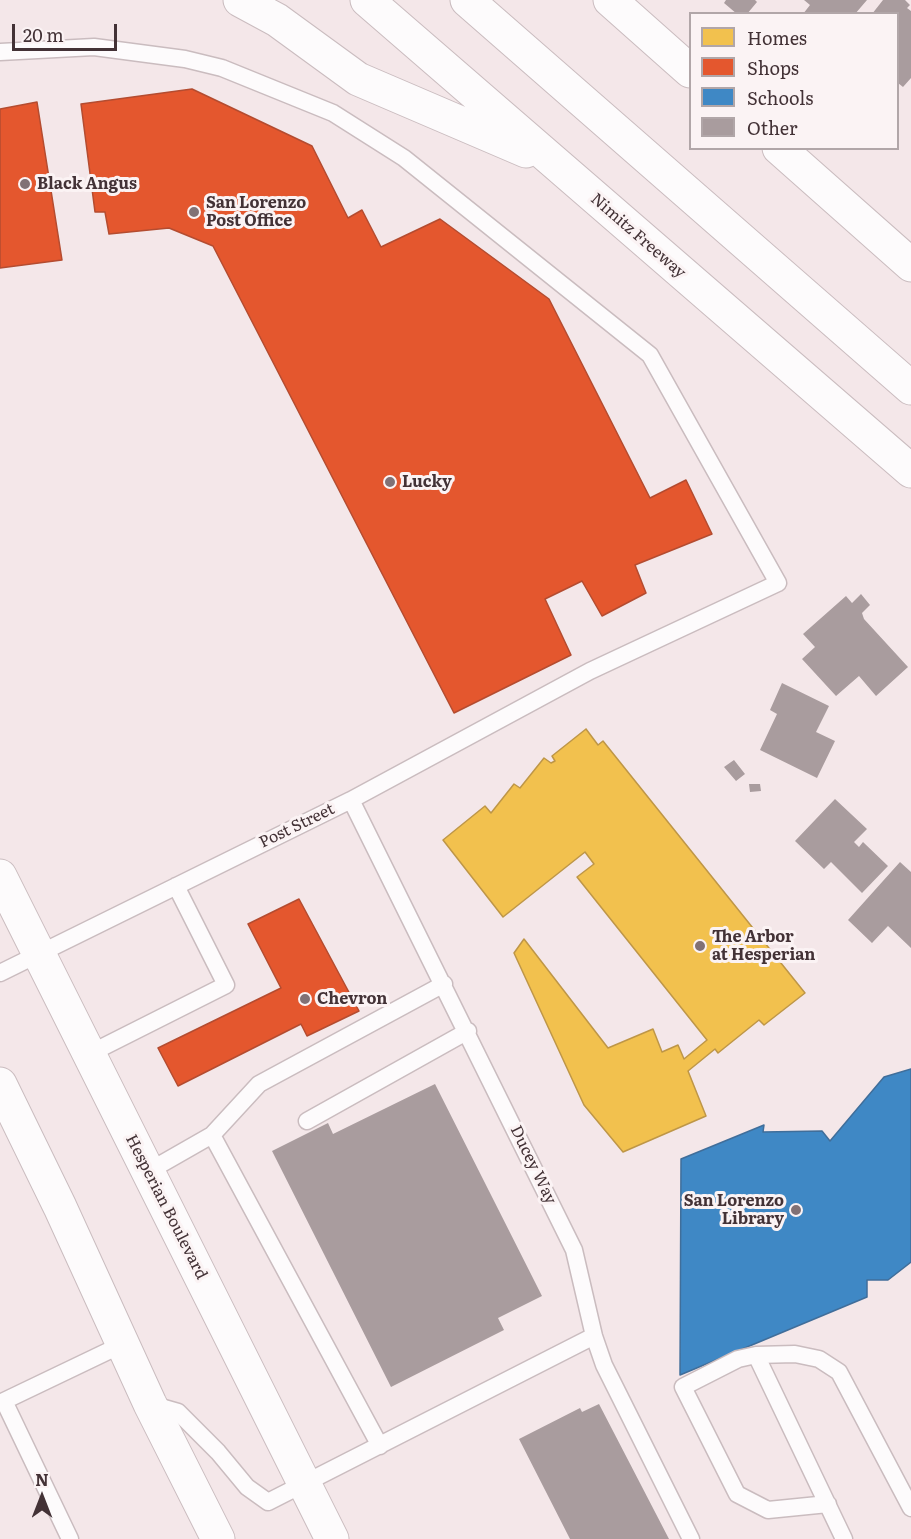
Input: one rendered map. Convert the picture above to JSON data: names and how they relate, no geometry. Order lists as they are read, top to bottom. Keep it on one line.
{"streets":{"main road":["Nimitz Freeway","Hesperian Boulevard"],"lane":["Post Street","Ducey Way"]},"crossings":[["Post Street","Ducey Way"],["Post Street","Hesperian Boulevard"]],"places":["Black Angus","San Lorenzo Post Office","Lucky","The Arbor at Hesperian","Chevron","San Lorenzo Library"],"legend":["Homes","Shops","Schools","Other"],"scale_bar":"20 m","north":"top"}
